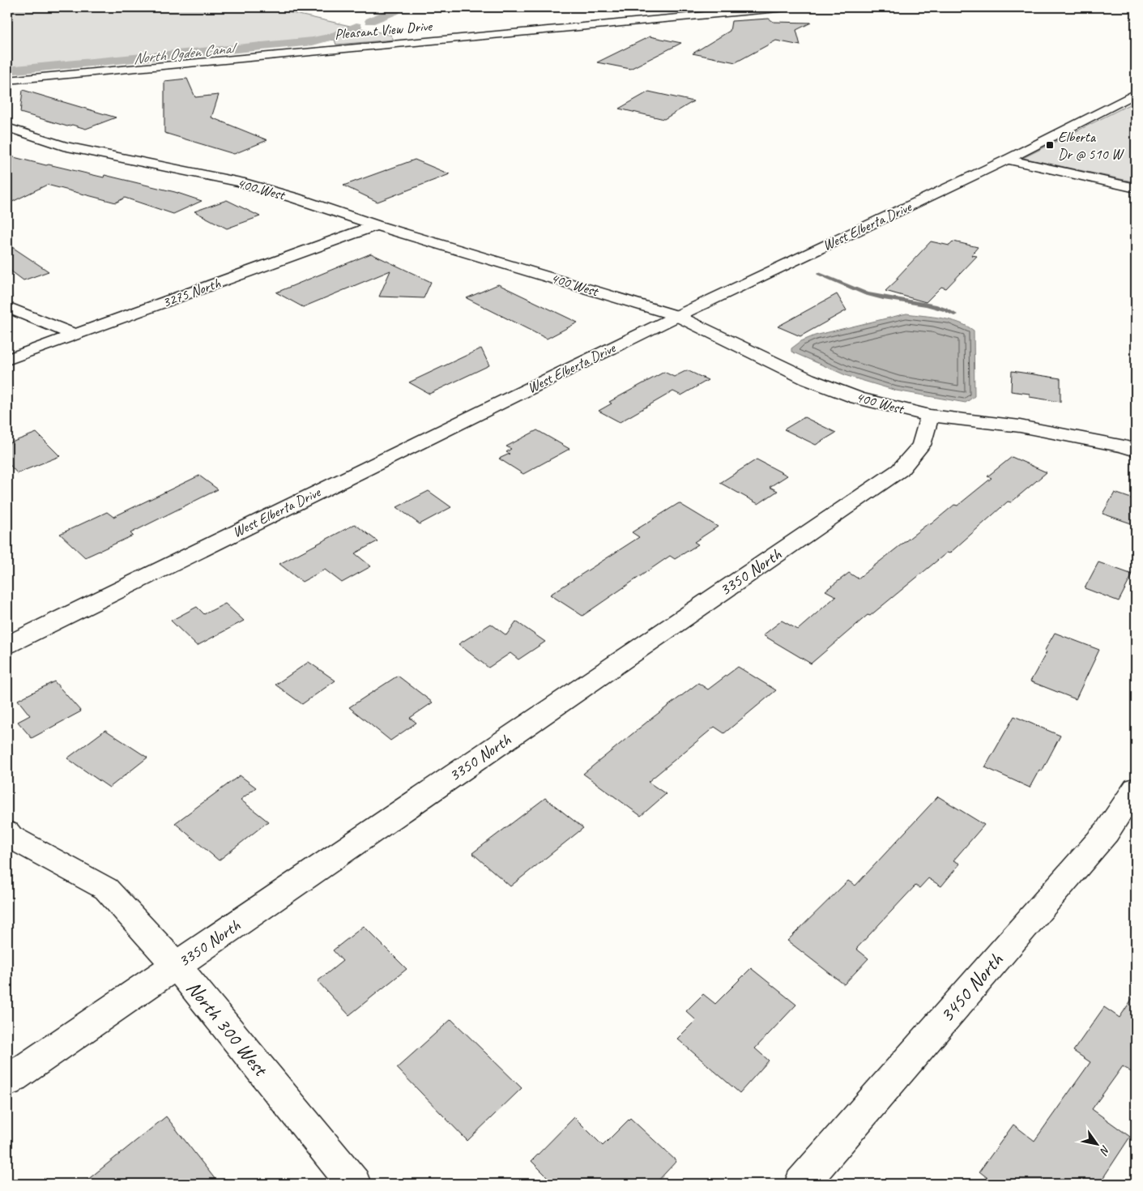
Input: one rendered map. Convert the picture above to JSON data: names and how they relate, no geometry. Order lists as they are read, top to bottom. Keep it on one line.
{"streets":{"street":["Pleasant View Drive","400 West","West Elberta Drive","3275 North","3350 North","3450 North","North 300 West"]},"crossings":[["400 West","West Elberta Drive"],["400 West","3275 North"],["400 West","3350 North"],["3350 North","North 300 West"]],"water":["North Ogden Canal"],"places":{"transit":["Elberta Dr @ 510 W"]},"north":"bottom right"}
